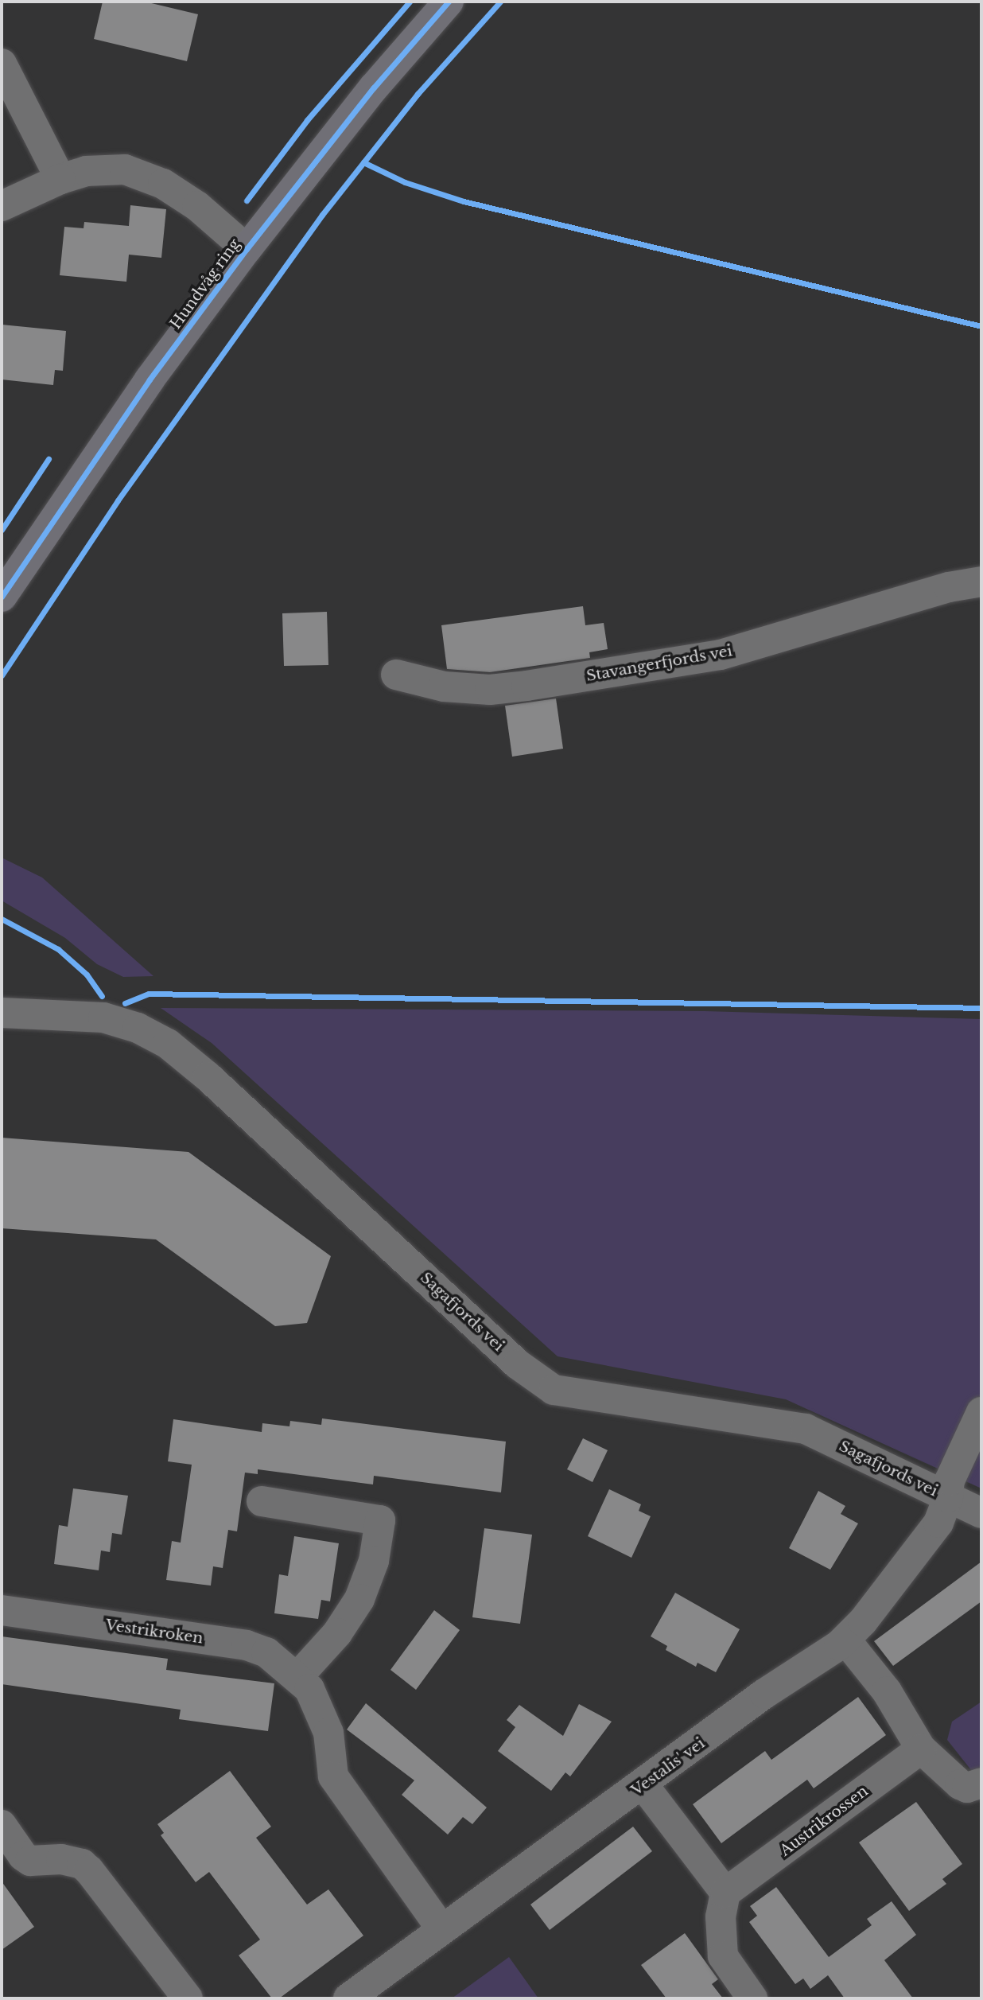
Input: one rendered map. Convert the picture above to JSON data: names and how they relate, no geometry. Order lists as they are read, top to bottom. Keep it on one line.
{"streets":{"main road":["Hundvåg ring"],"street":["Stavangerfjords vei","Sagafjords vei","Vestrikroken","Vestalis' vei","Austrikrossen"]},"crossings":[["Sagafjords vei","Vestalis' vei"],["Vestrikroken","Vestalis' vei"]]}
